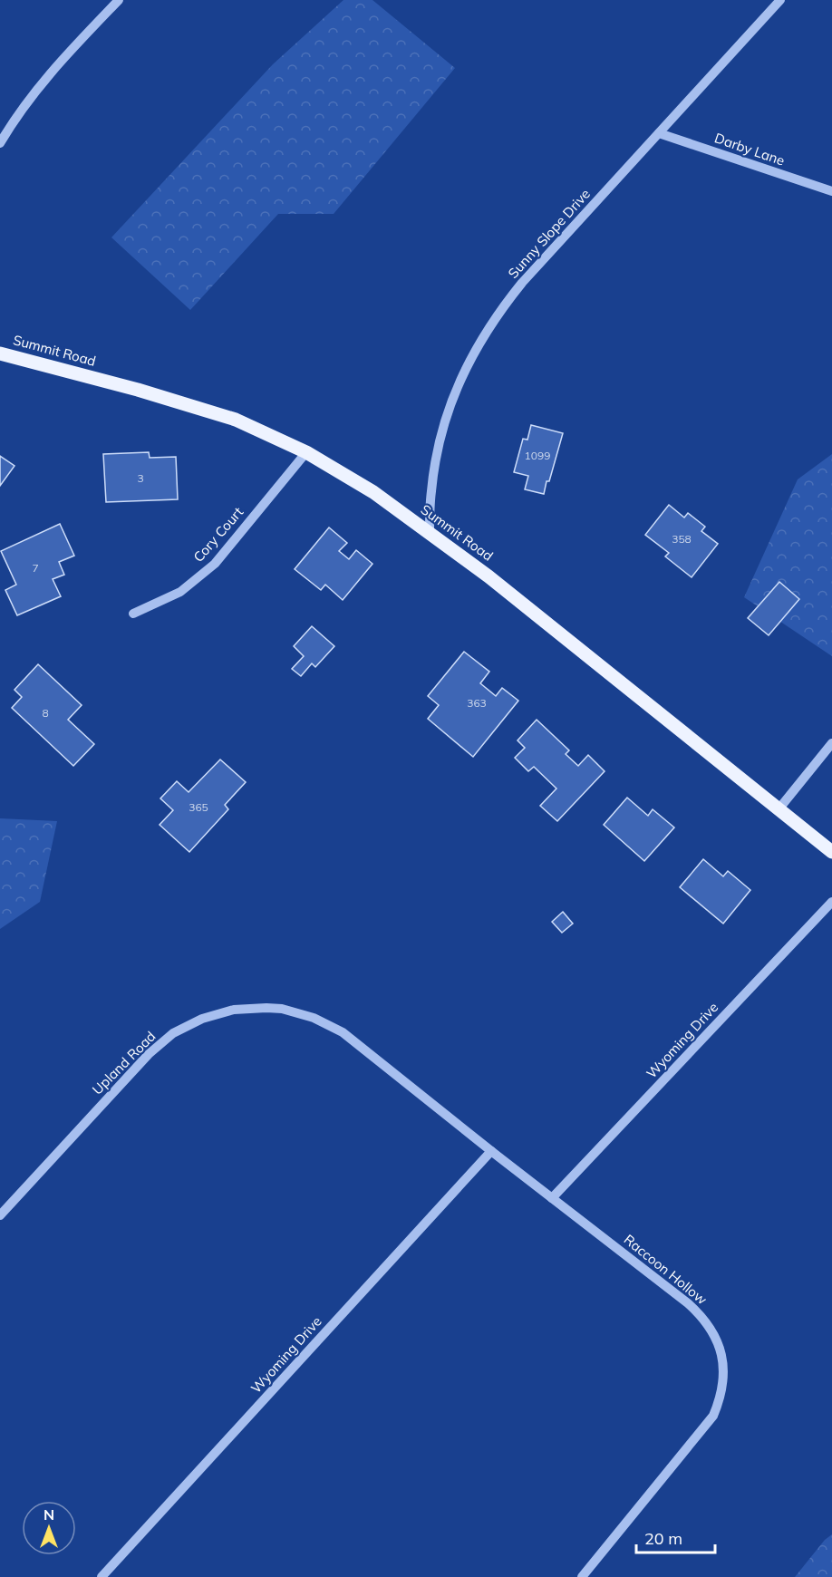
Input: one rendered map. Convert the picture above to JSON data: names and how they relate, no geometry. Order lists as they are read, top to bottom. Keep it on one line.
{"streets":{"main road":["Summit Road"],"street":["Darby Lane","Sunny Slope Drive","Cory Court","Wyoming Drive","Upland Road","Raccoon Hollow"]},"crossings":[["Darby Lane","Sunny Slope Drive"],["Sunny Slope Drive","Summit Road"],["Summit Road","Cory Court"],["Wyoming Drive","Upland Road"],["Wyoming Drive","Raccoon Hollow"],["Upland Road","Raccoon Hollow"]],"house_numbers":["1099","3","358","7","363","8","365"],"scale_bar":"20 m","north":"top"}
